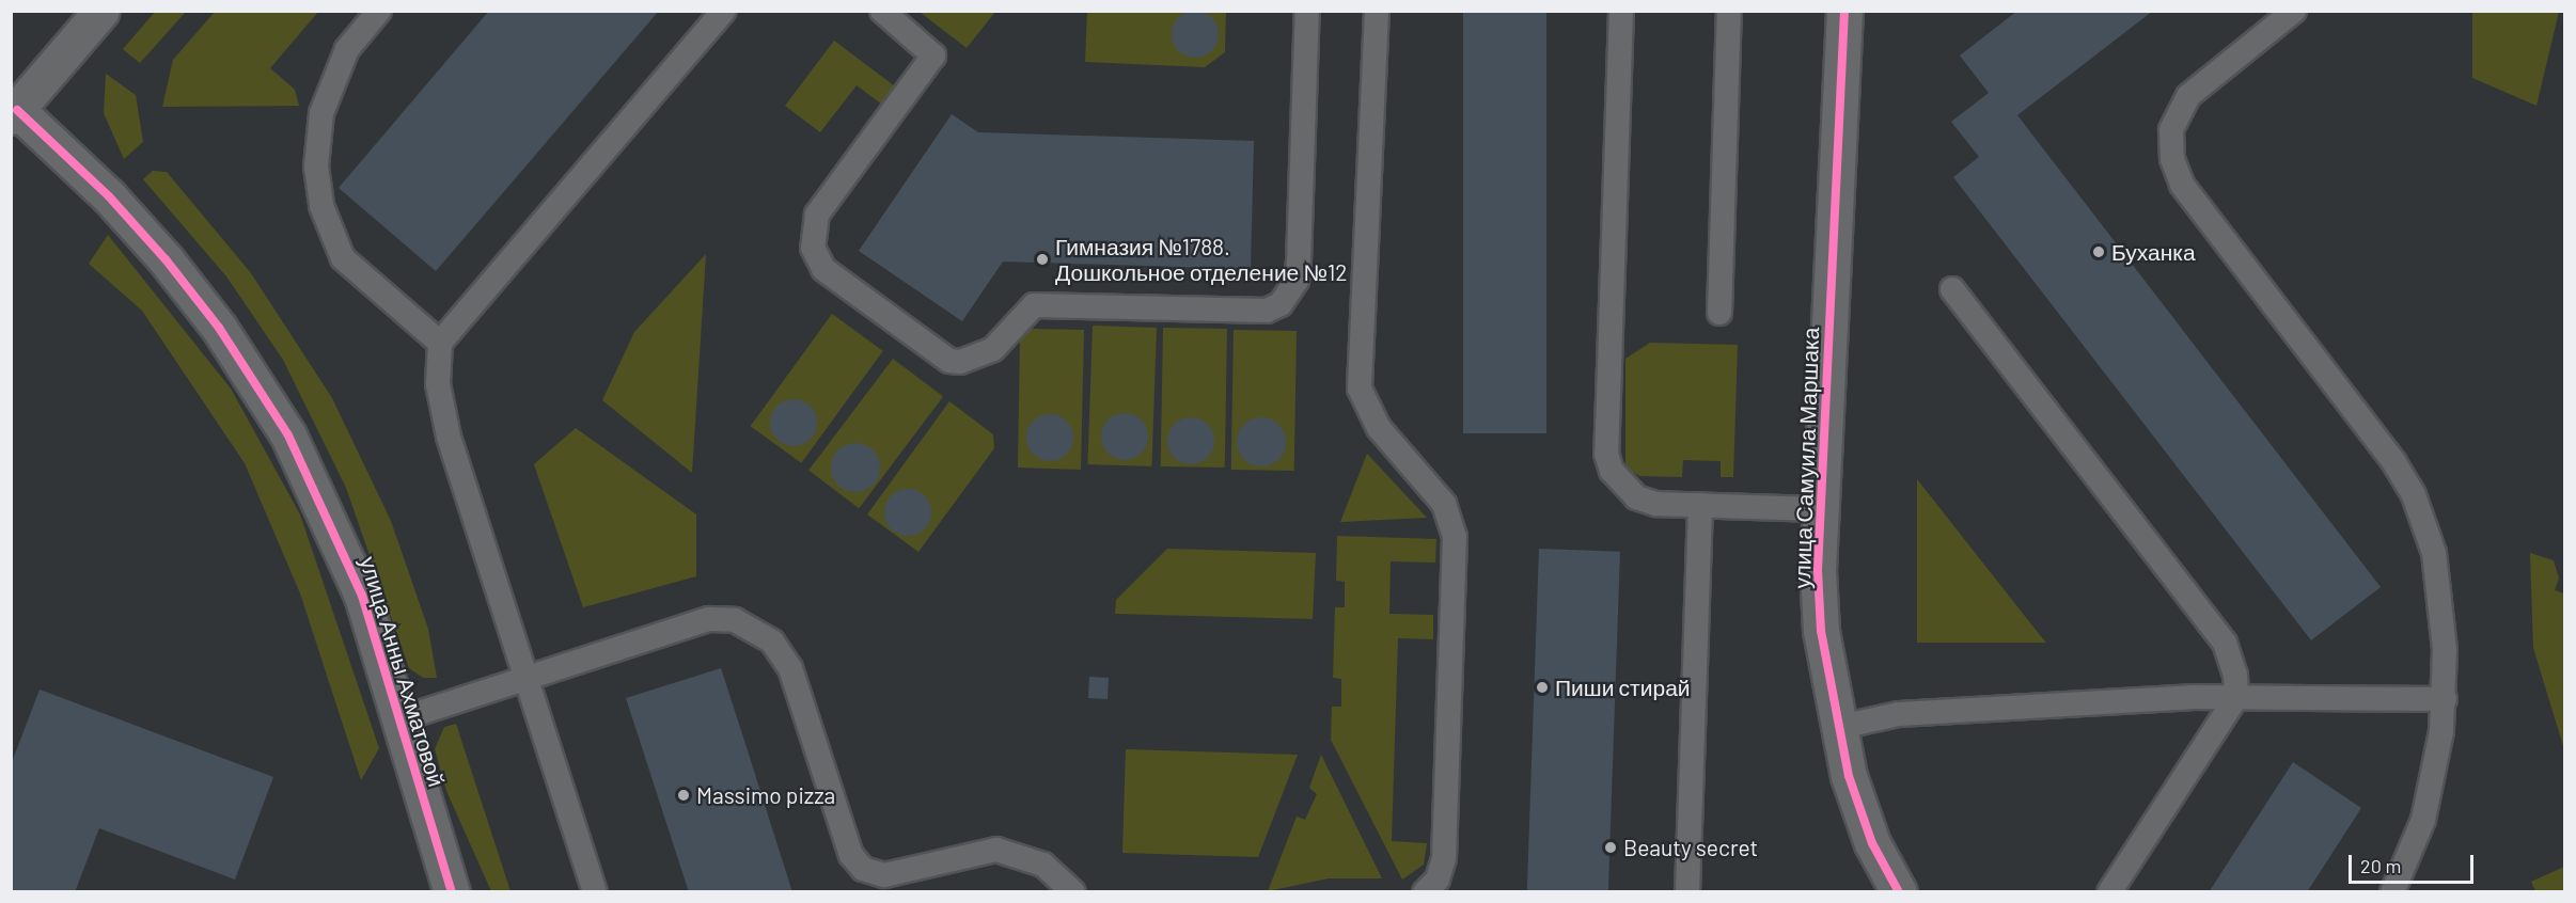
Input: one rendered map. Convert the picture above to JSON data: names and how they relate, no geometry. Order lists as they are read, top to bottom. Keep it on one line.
{"streets":{"street":["улица Самуила Маршака","улица Анны Ахматовой"]},"places":["Буханка","Гимназия №1788. Дошкольное отделение №12","Пиши стирай","Massimo pizza","Beauty secret"],"scale_bar":"20 m"}
